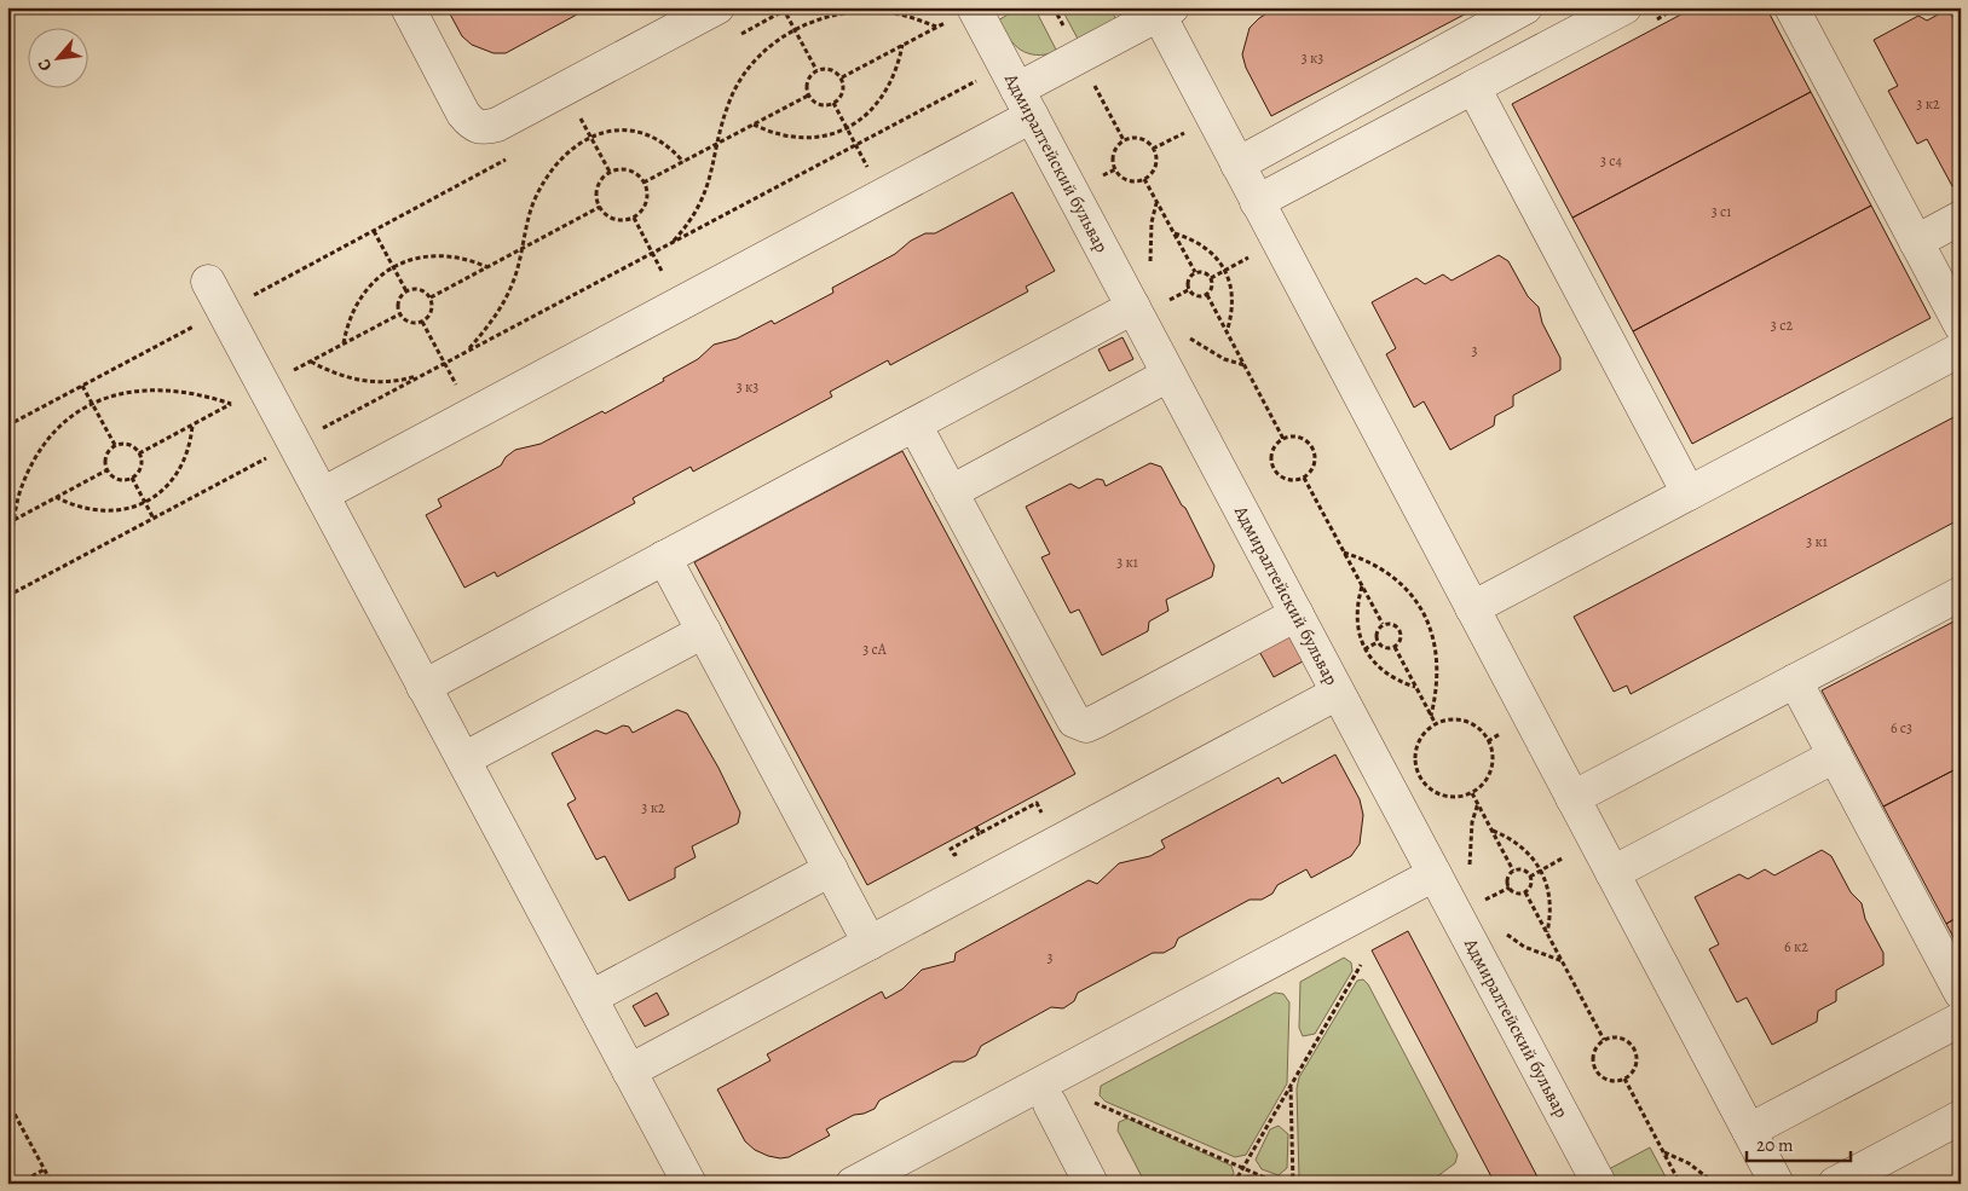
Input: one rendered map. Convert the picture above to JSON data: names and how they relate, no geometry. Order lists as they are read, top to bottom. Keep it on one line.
{"streets":{"street":["Адмиралтейский бульвар"]},"house_numbers":["3 к3","3 к2","3 с4","3 с1","3 с2","3","3 к3","3 к1","3 к1","3 сА","6 с3","3 к2","6 к2","3"],"scale_bar":"20 m","north":"bottom left"}
